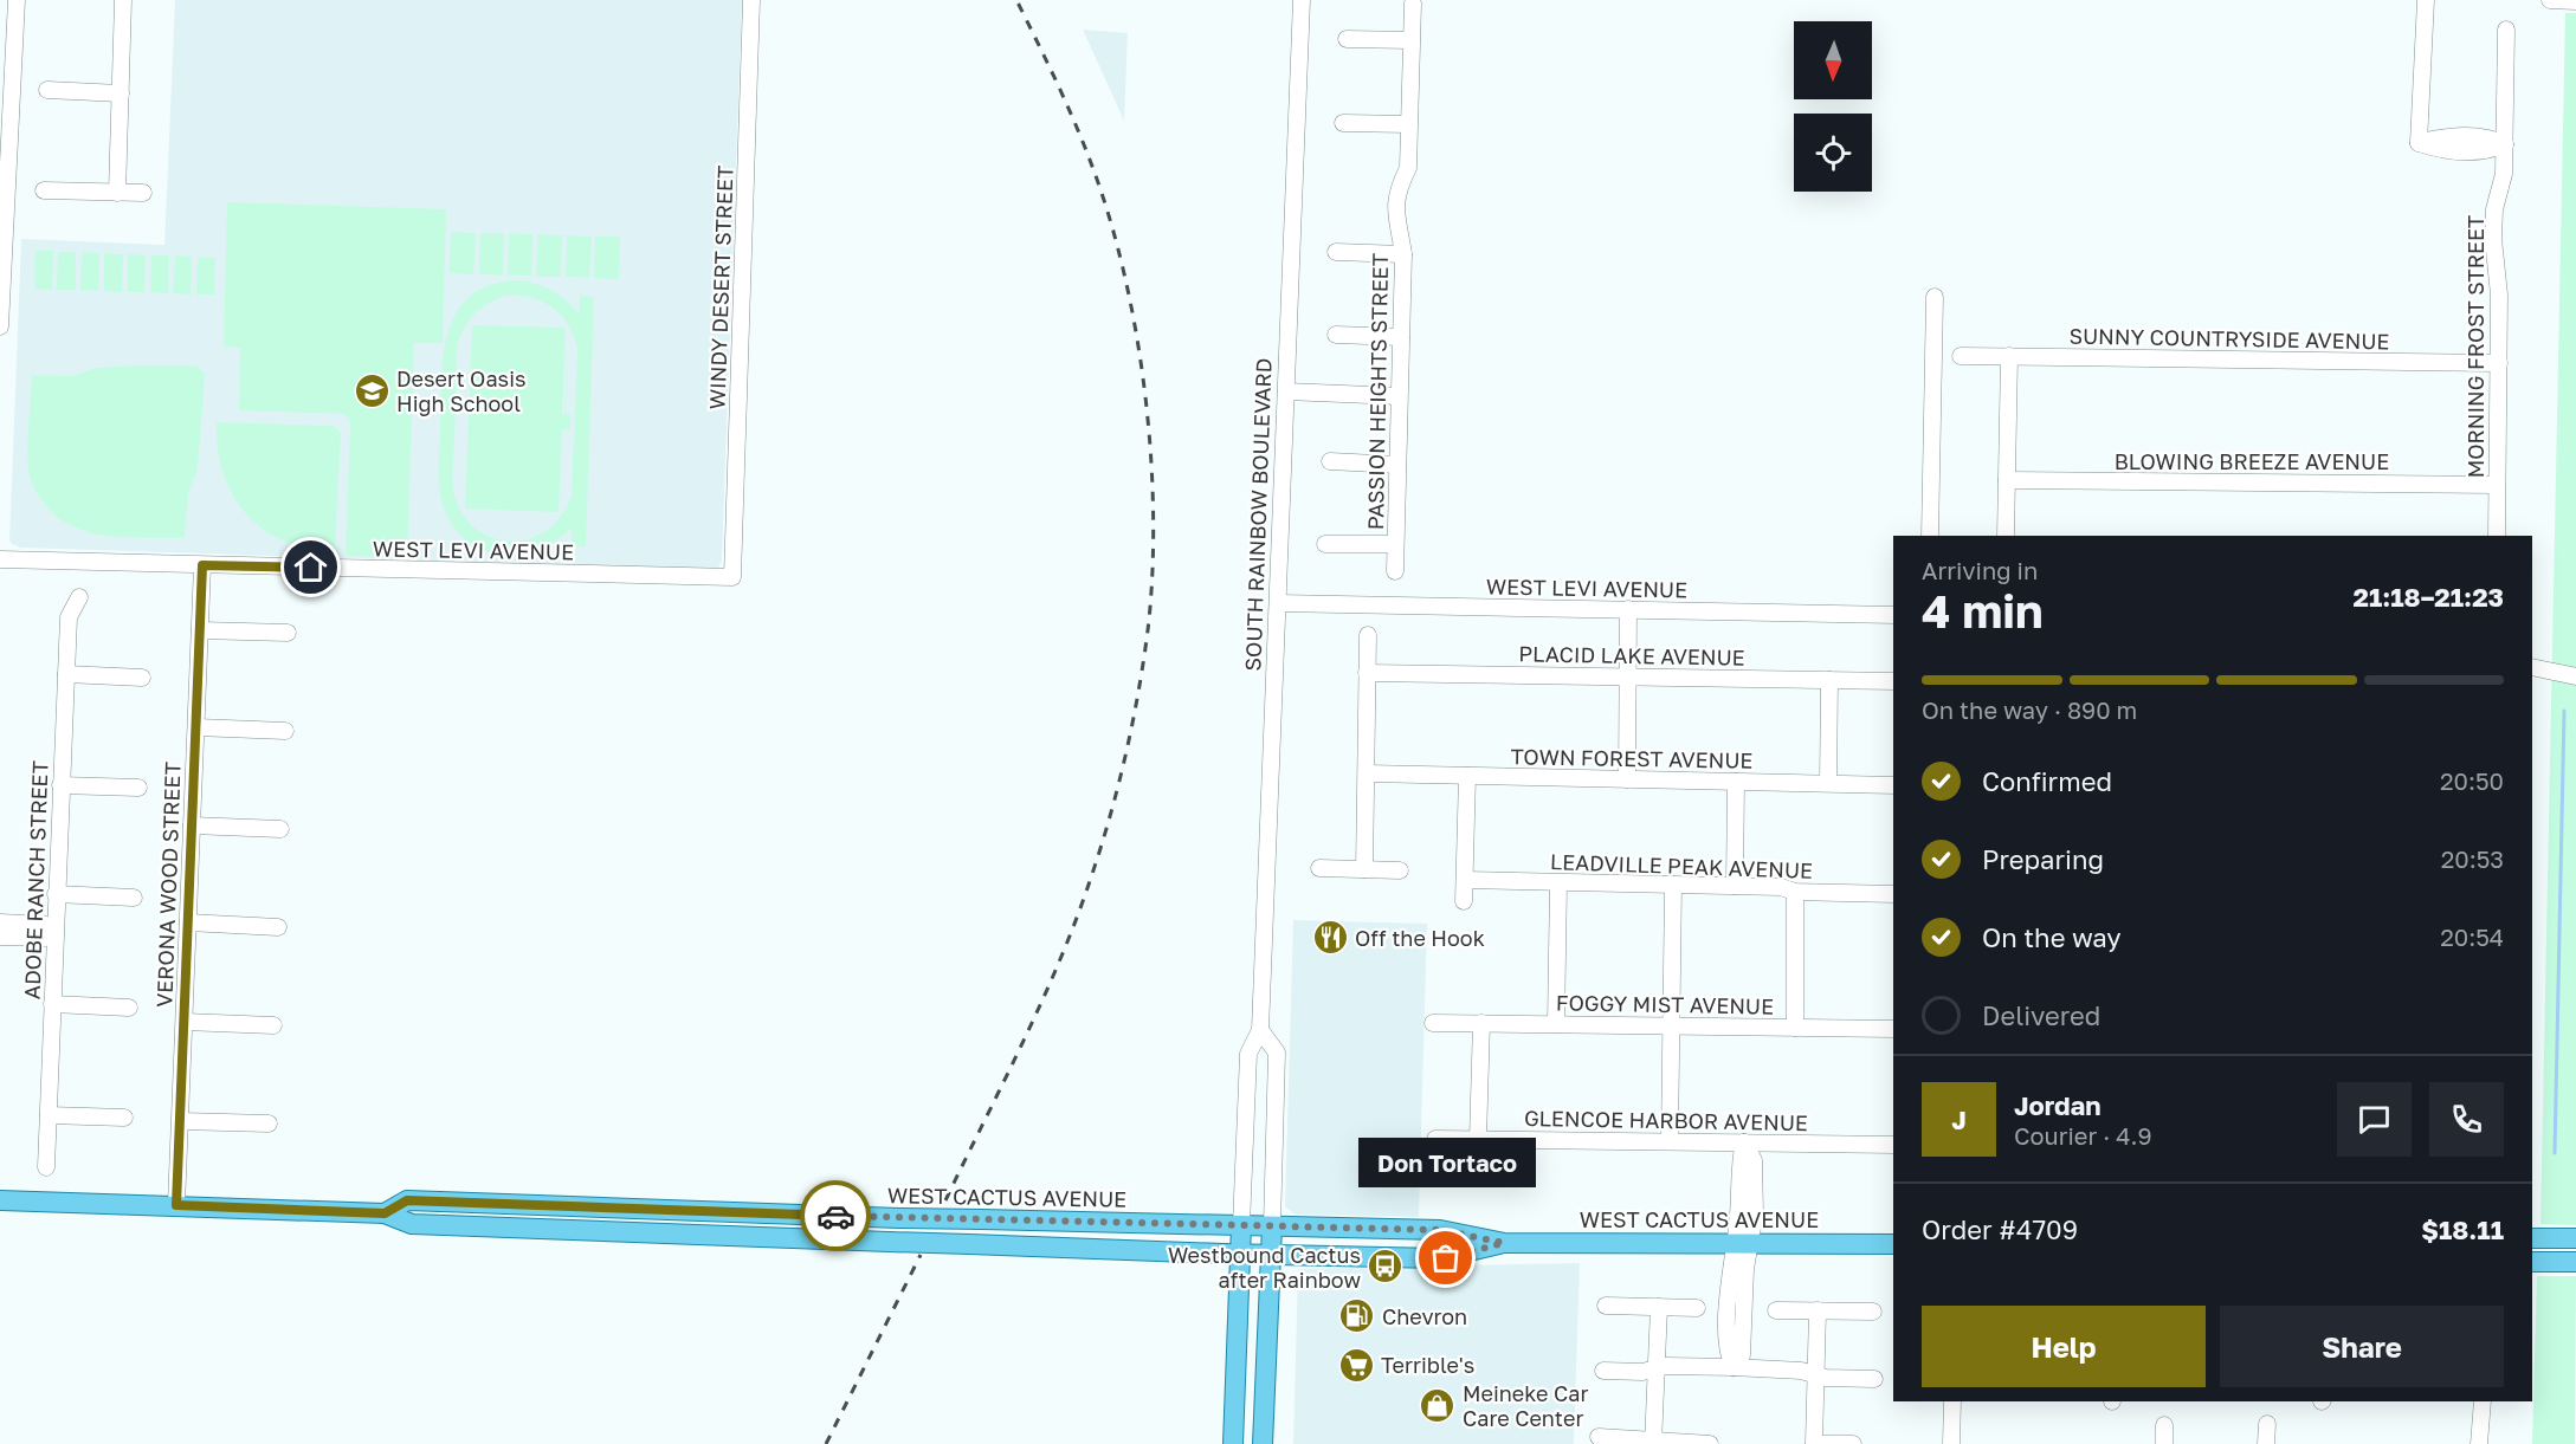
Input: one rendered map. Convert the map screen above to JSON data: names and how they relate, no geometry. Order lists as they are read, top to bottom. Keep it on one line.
{"streets":{"main road":["SOUTH RAINBOW BOULEVARD","WEST CACTUS AVENUE"],"street":["WINDY DESERT STREET","SUNNY COUNTRYSIDE AVENUE","MORNING FROST STREET","PASSION HEIGHTS STREET","BLOWING BREEZE AVENUE","WEST LEVI AVENUE","PLACID LAKE AVENUE","TOWN FOREST AVENUE","LEADVILLE PEAK AVENUE","ADOBE RANCH STREET","VERONA WOOD STREET","FOGGY MIST AVENUE","GLENCOE HARBOR AVENUE"]},"crossings":[["WINDY DESERT STREET","WEST LEVI AVENUE"],["SUNNY COUNTRYSIDE AVENUE","MORNING FROST STREET"],["MORNING FROST STREET","BLOWING BREEZE AVENUE"],["SOUTH RAINBOW BOULEVARD","WEST LEVI AVENUE"],["SOUTH RAINBOW BOULEVARD","WEST CACTUS AVENUE"],["WEST LEVI AVENUE","VERONA WOOD STREET"],["VERONA WOOD STREET","WEST CACTUS AVENUE"]],"places":{"school or university":["Desert Oasis High School"],"restaurant":["Off the Hook"],"other":["Don Tortaco"],"bus stop":["Westbound Cactus after Rainbow"],"fuel station":["Chevron"],"supermarket":["Terrible's"],"shop":["Meineke Car Care Center"]},"north":"bottom","page":{"heading":["4 min","Arriving in","21:18–21:23"],"panel":["Jordan","Courier · 4.9","Order #4709","$18.11"],"bar":"On the way · 890 m","list":[["Confirmed","20:50"],["Preparing","20:53"],["On the way","20:54"],"Delivered"],"round":"J","bubble":"Don Tortaco","buttons":["Help","Share"]}}
